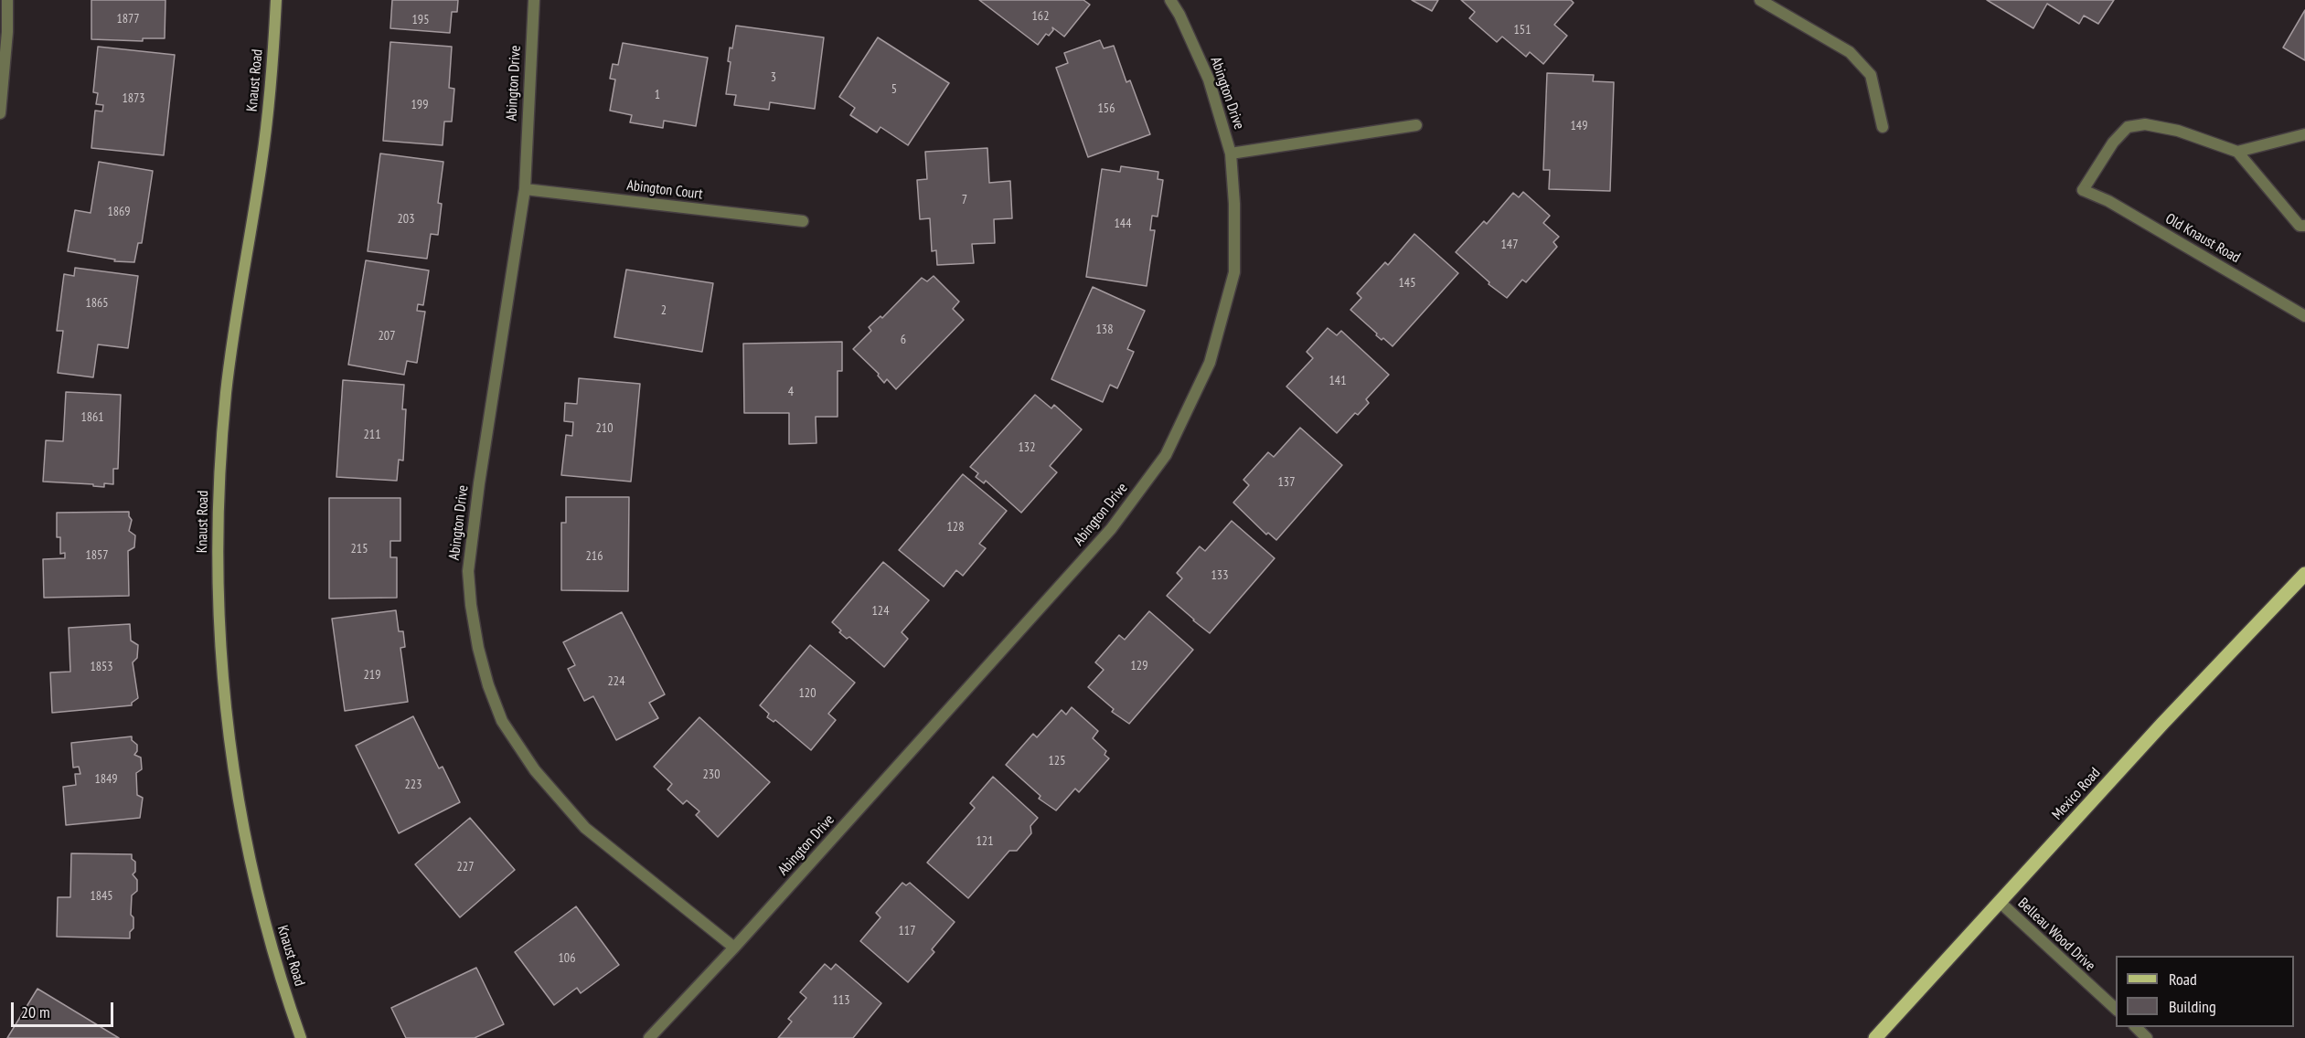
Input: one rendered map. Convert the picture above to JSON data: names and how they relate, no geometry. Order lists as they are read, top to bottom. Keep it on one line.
{"streets":{"main road":["Knaust Road","Mexico Road"],"street":["Abington Drive","Abington Court","Old Knaust Road","Belleau Wood Drive"]},"crossings":[["Abington Drive","Abington Court"],["Mexico Road","Belleau Wood Drive"]],"house_numbers":["162","1877","195","151","3","5","1","1873","199","156","149","7","1869","203","144","147","145","1865","2","138","207","6","141","4","1861","210","211","132","137","128","215","1857","216","133","124","129","1853","219","224","120","125","230","1849","223","121","227","1845","117","106","113"],"legend":["Road","Building"],"scale_bar":"20 m"}
